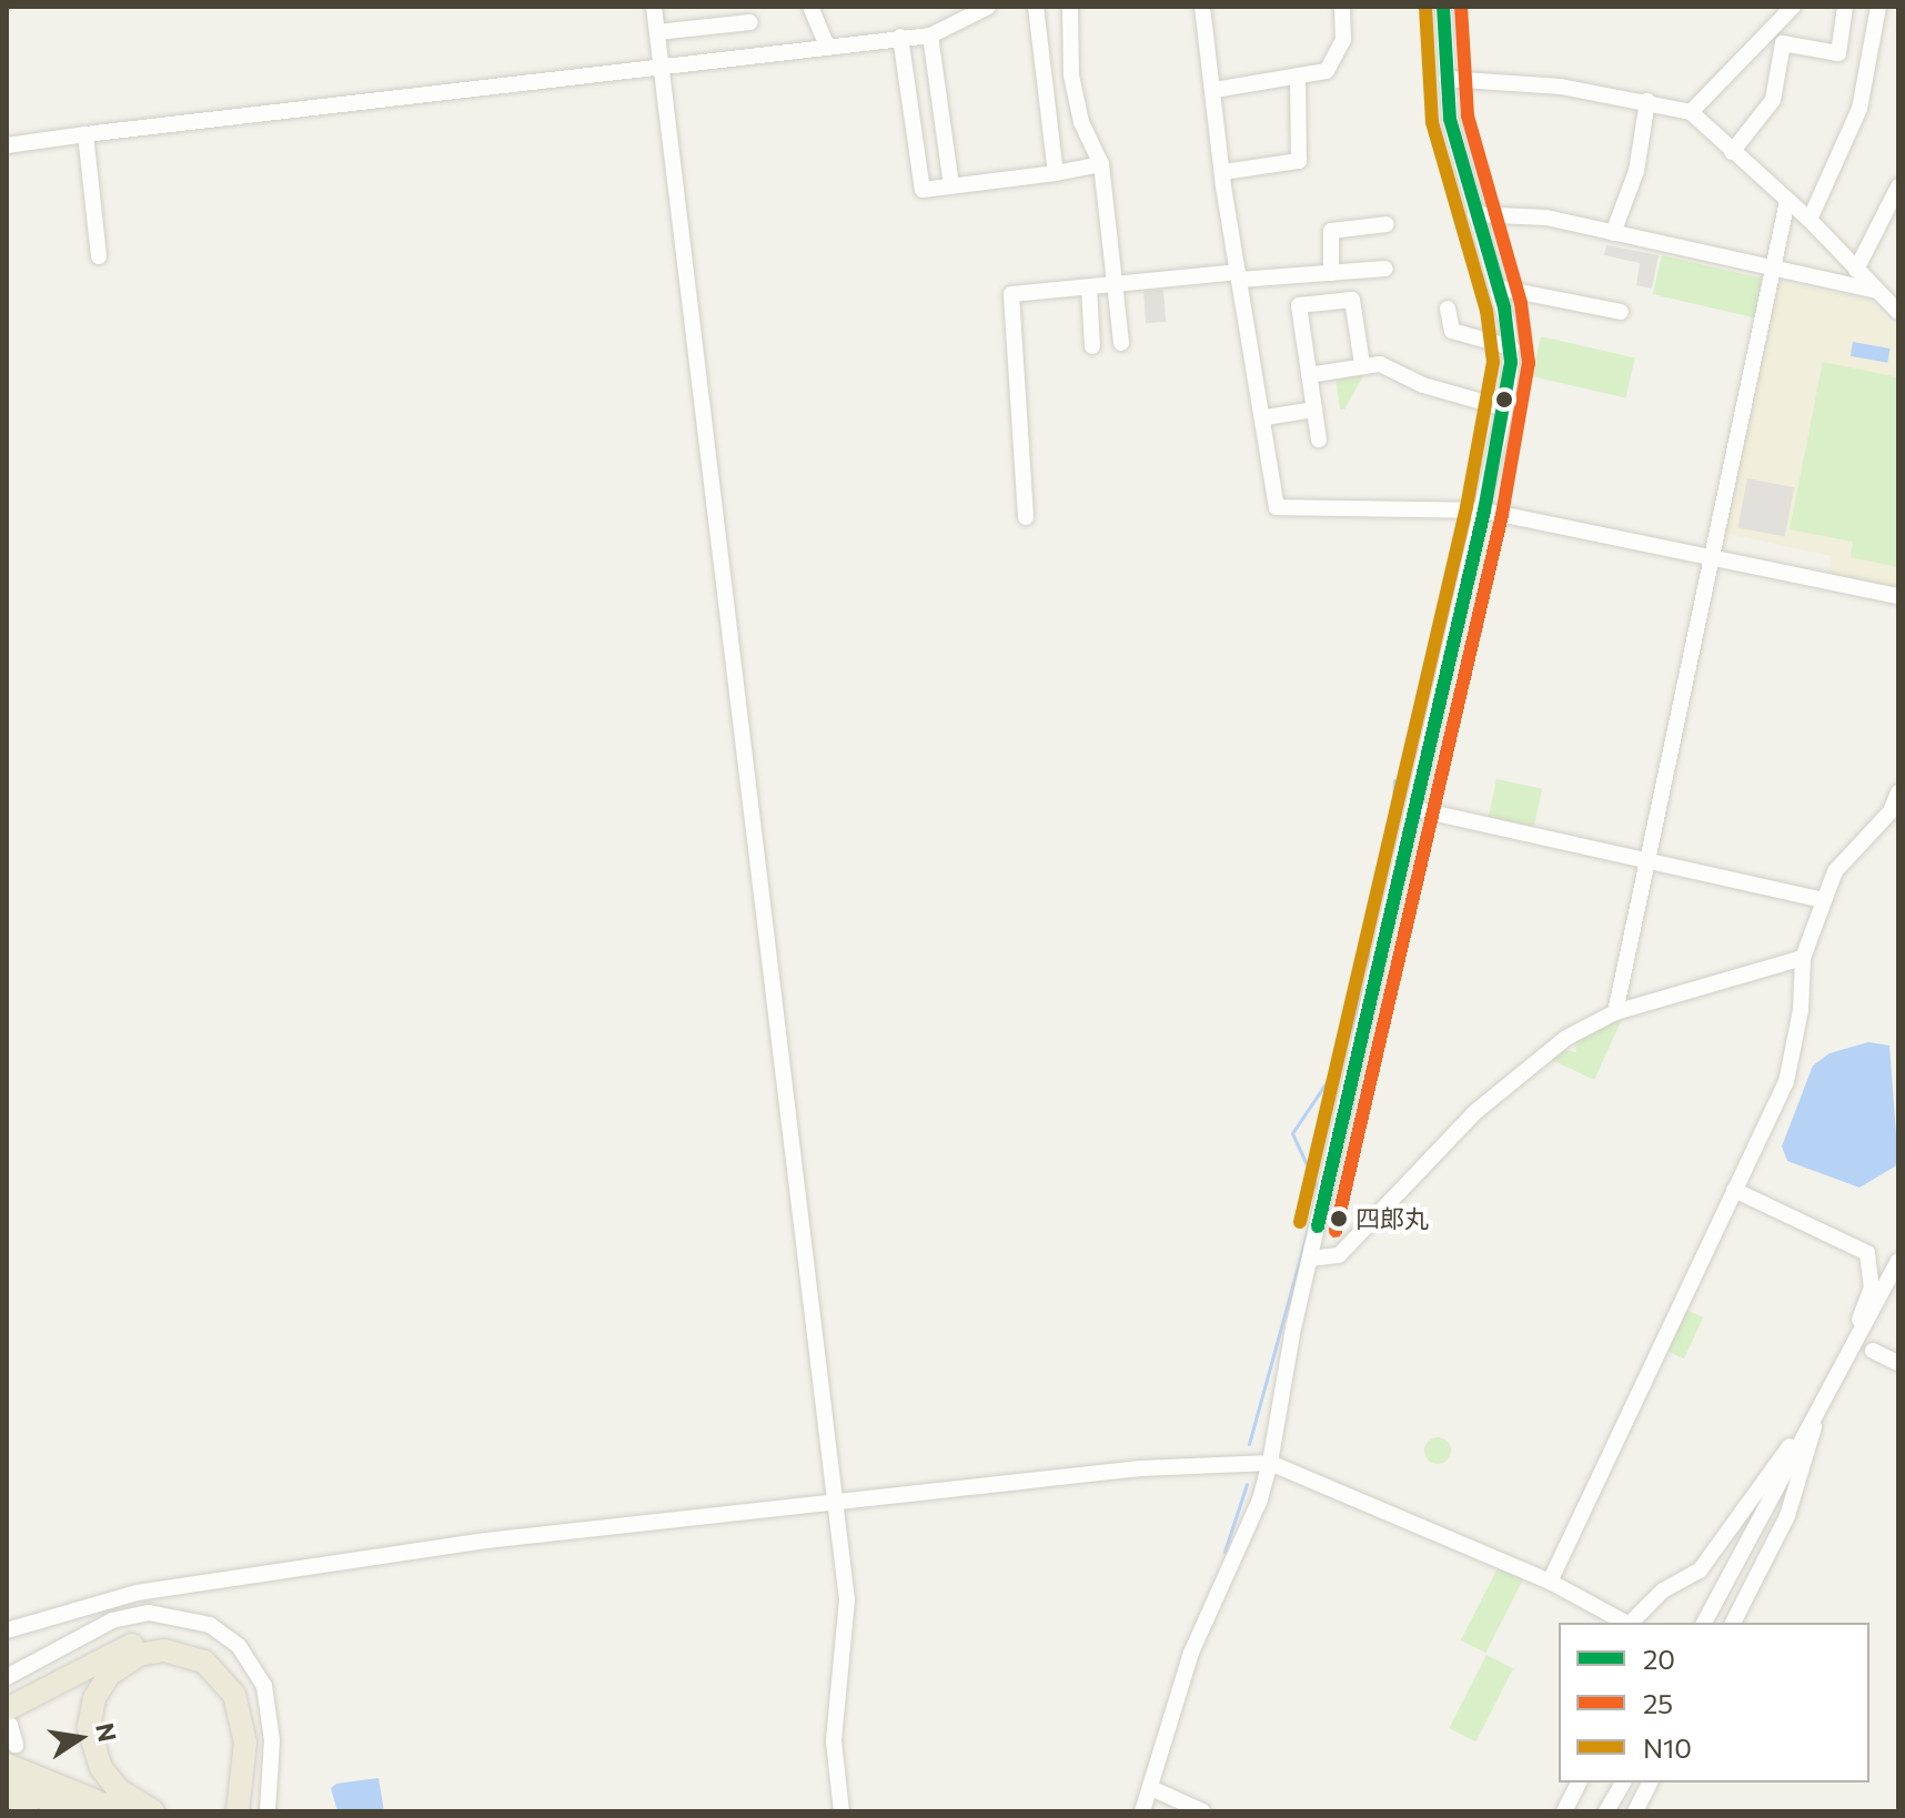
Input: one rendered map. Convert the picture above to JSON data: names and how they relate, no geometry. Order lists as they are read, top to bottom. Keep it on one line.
{"places":["四郎丸"],"lines":["transit line 20","transit line 25","transit line N10"],"legend":["20","25","N10"],"north":"right"}
